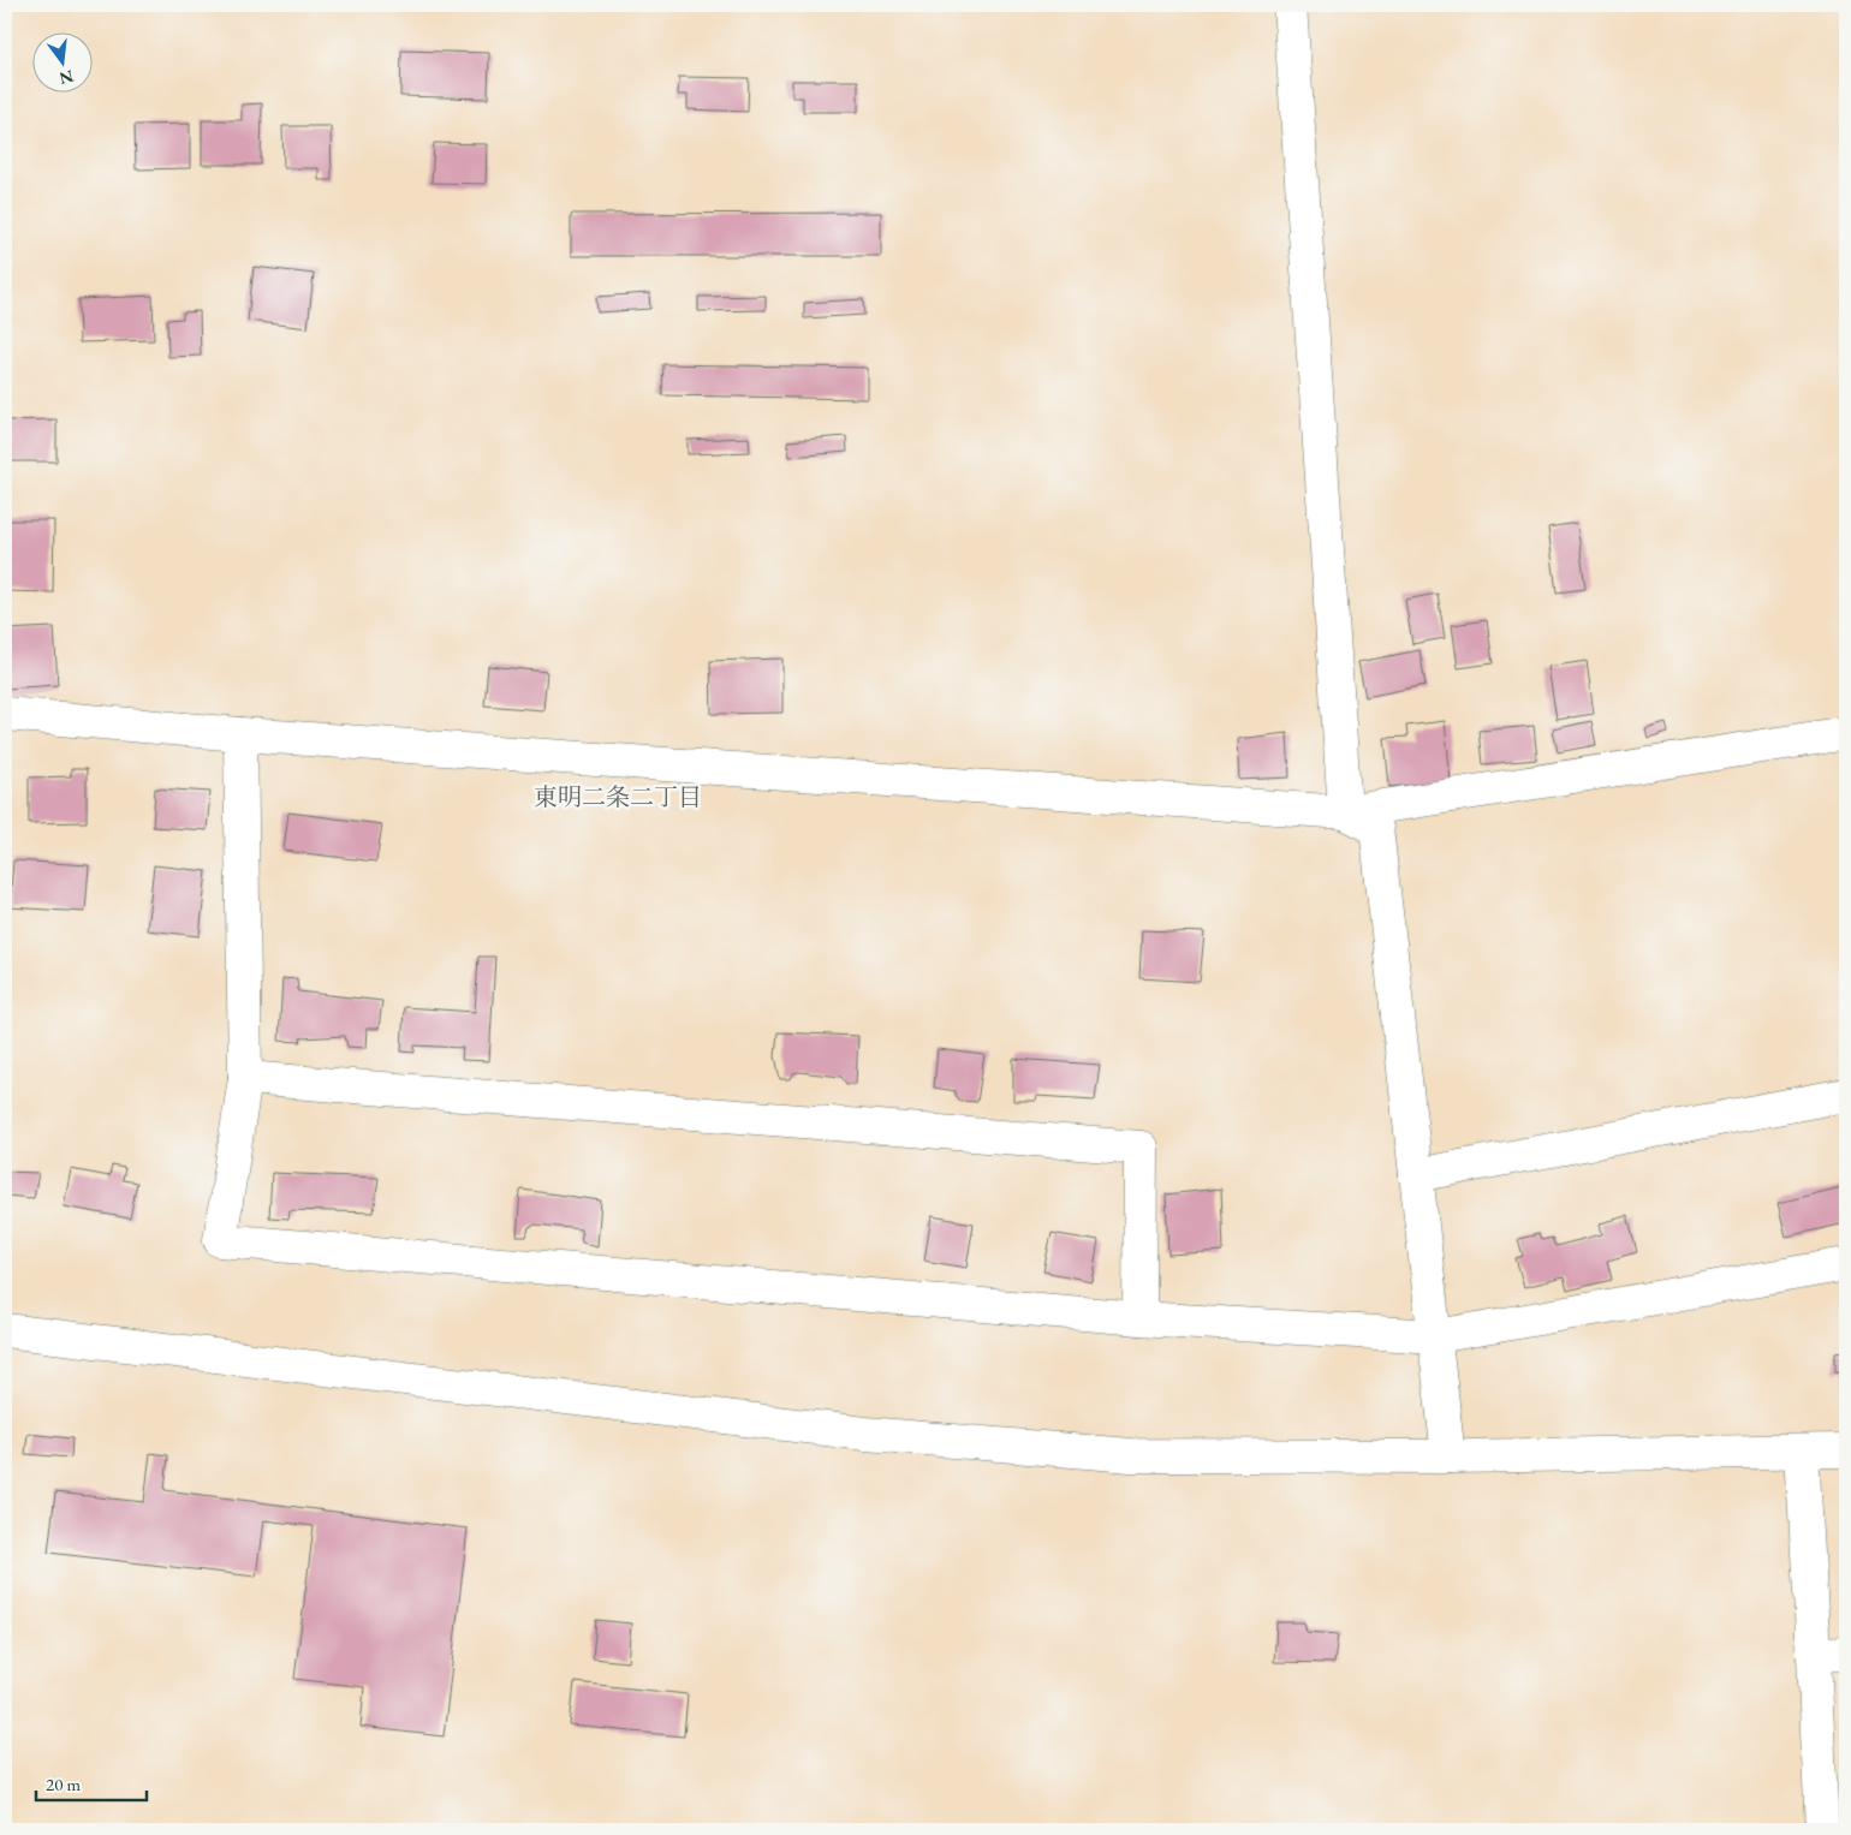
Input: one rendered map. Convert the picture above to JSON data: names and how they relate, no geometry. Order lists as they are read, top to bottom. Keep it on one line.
{"districts":["東明二条二丁目"],"scale_bar":"20 m","north":"bottom"}
